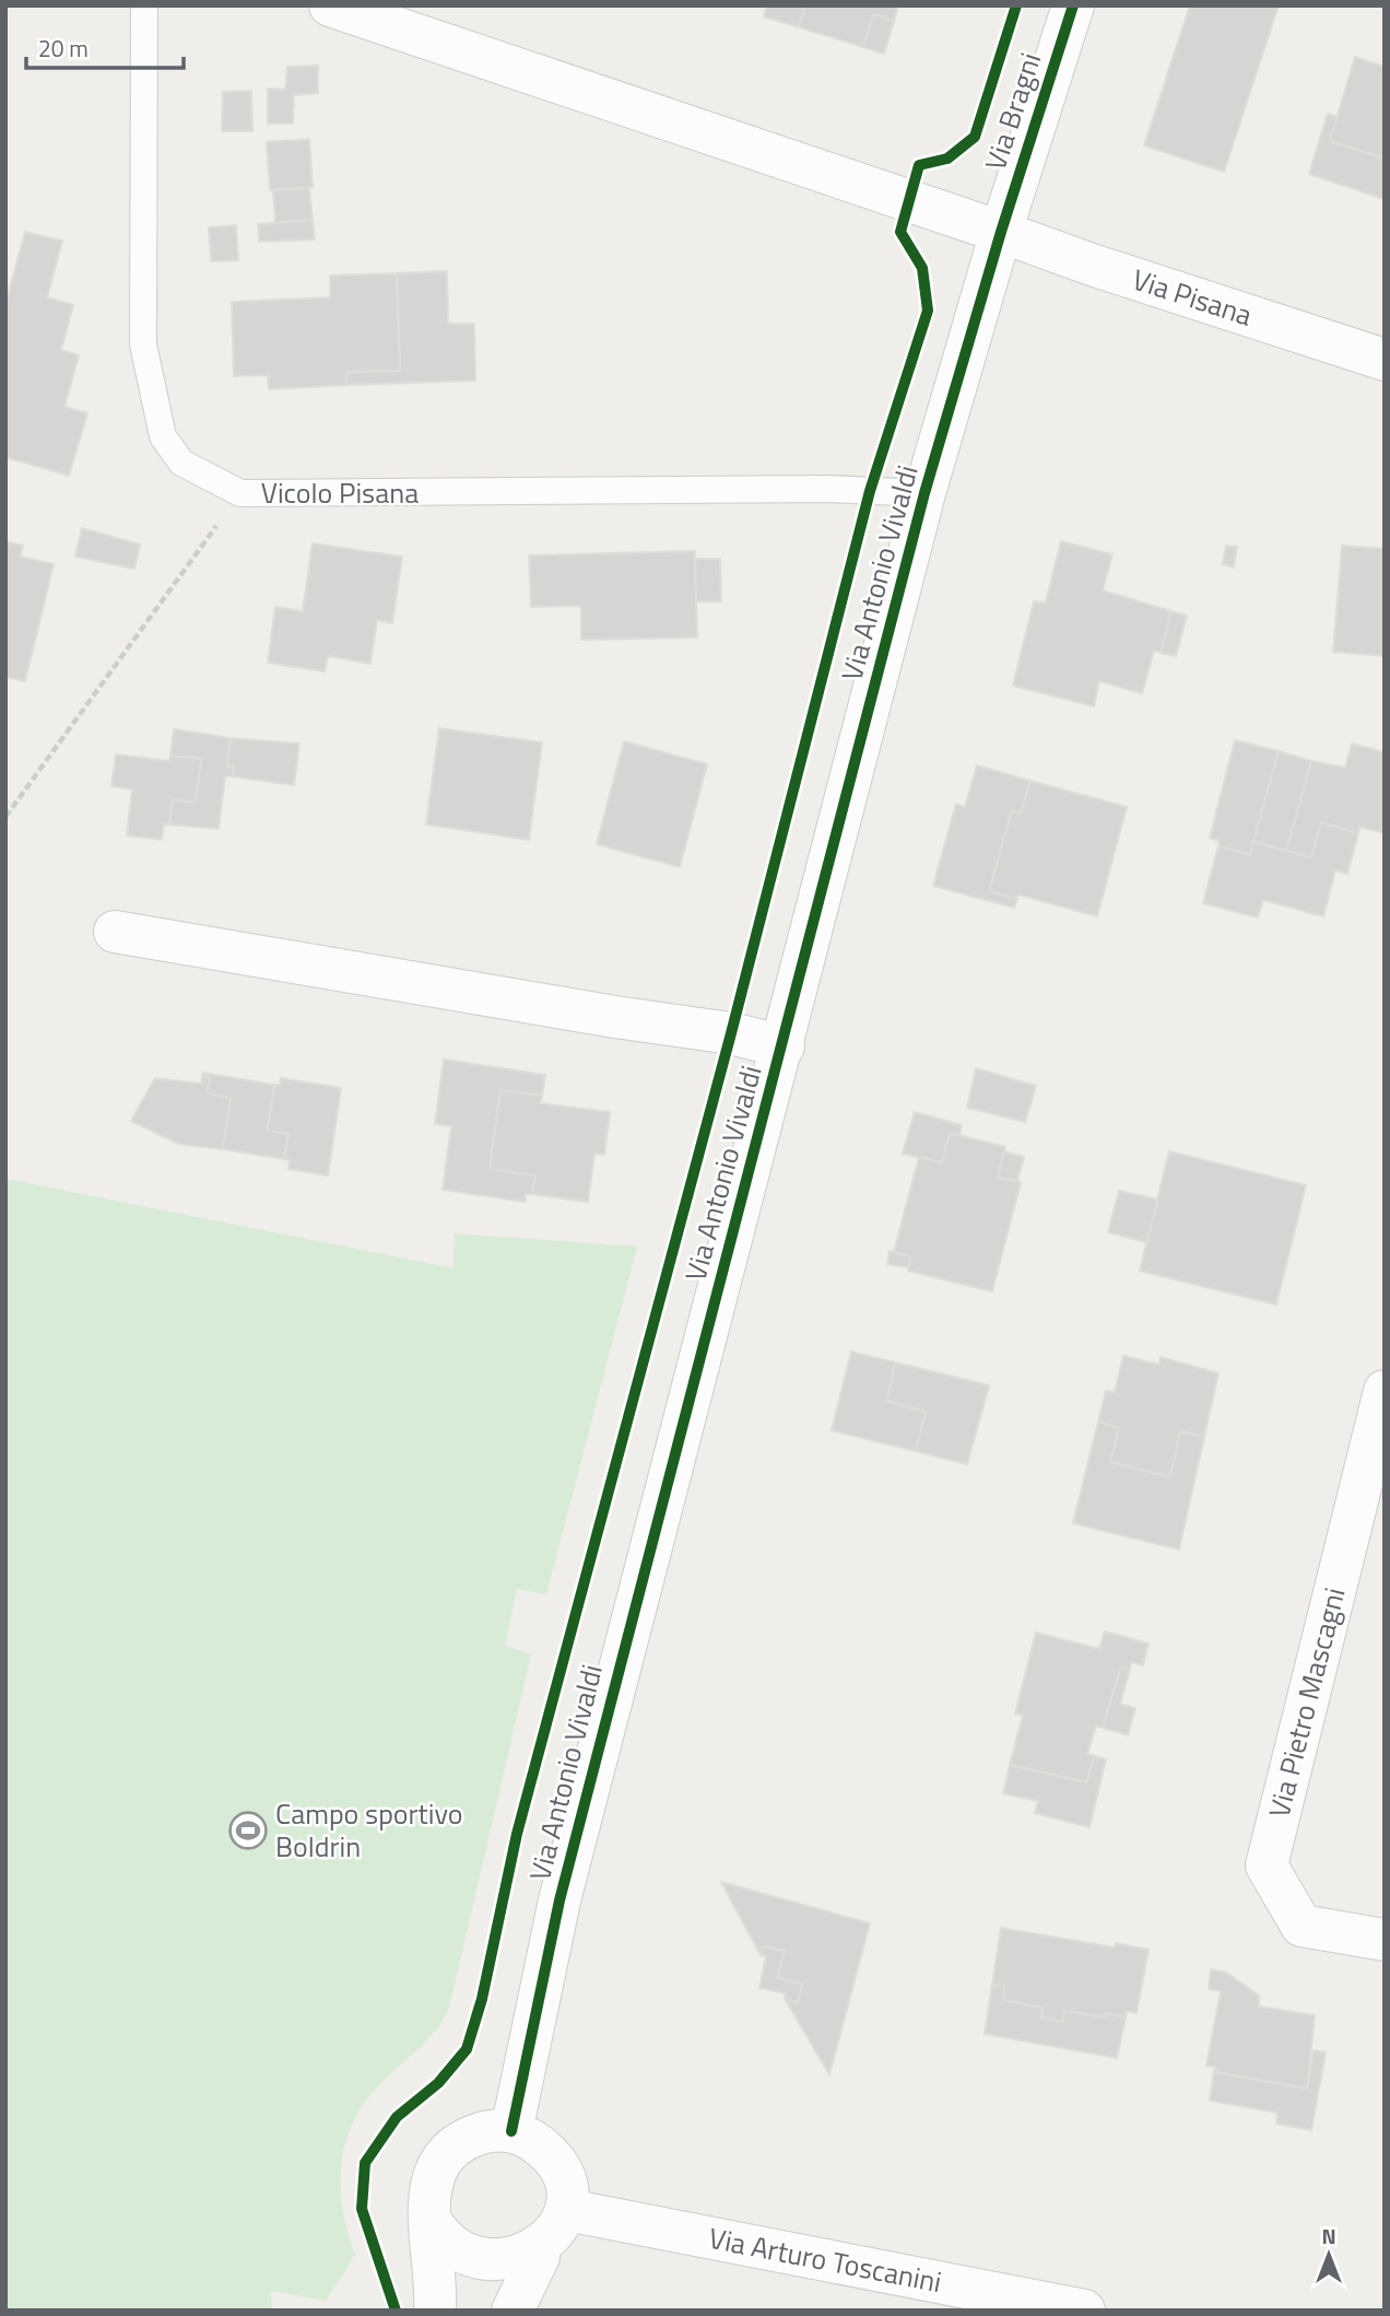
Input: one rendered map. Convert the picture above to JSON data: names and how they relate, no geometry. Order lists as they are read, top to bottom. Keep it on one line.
{"streets":{"street":["Via Bragni","Via Pisana","Via Antonio Vivaldi","Via Pietro Mascagni","Via Arturo Toscanini"],"lane":["Vicolo Pisana"]},"crossings":[["Via Bragni","Via Pisana"],["Via Bragni","Via Antonio Vivaldi"],["Via Pisana","Via Antonio Vivaldi"],["Vicolo Pisana","Via Antonio Vivaldi"],["Via Antonio Vivaldi","Via Arturo Toscanini"]],"places":{"sports":["Campo sportivo Boldrin"]},"scale_bar":"20 m","north":"top"}
